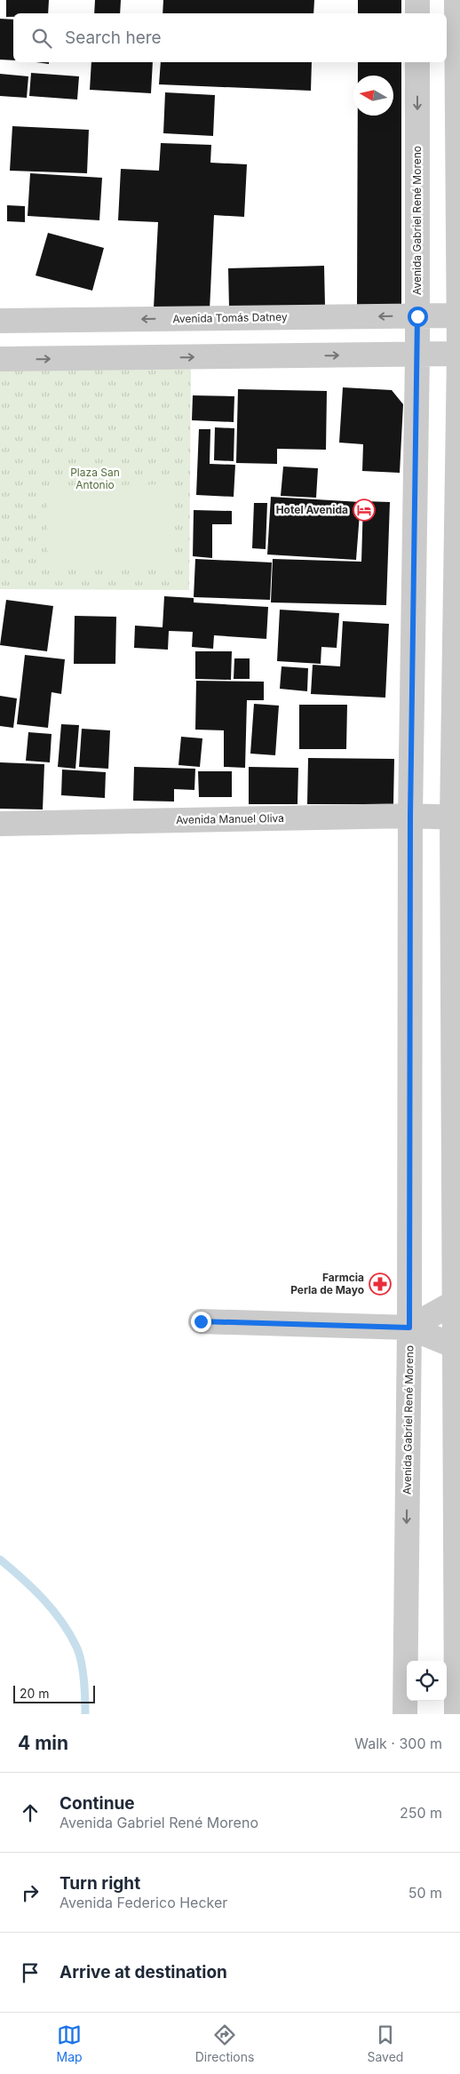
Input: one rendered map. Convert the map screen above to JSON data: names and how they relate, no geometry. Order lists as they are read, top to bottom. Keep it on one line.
{"streets":{"street":["Avenida Gabriel René Moreno","Avenida Tomás Datney","Avenida Manuel Oliva"]},"crossings":[["Avenida Gabriel René Moreno","Avenida Tomás Datney"],["Avenida Gabriel René Moreno","Avenida Manuel Oliva"]],"parks":["Plaza San Antonio"],"places":{"hotel":["Hotel Avenida"],"pharmacy":["Farmcia Perla de Mayo"]},"scale_bar":"20 m","north":"left","page":{"search":"Search here","scale":"20 m","heading":["4 min","Walk · 300 m"],"list":[["Continue","Avenida Gabriel René Moreno","250 m"],["Turn right","Avenida Federico Hecker","50 m"],"Arrive at destination"],"nav":["Map","Directions","Saved"]}}
